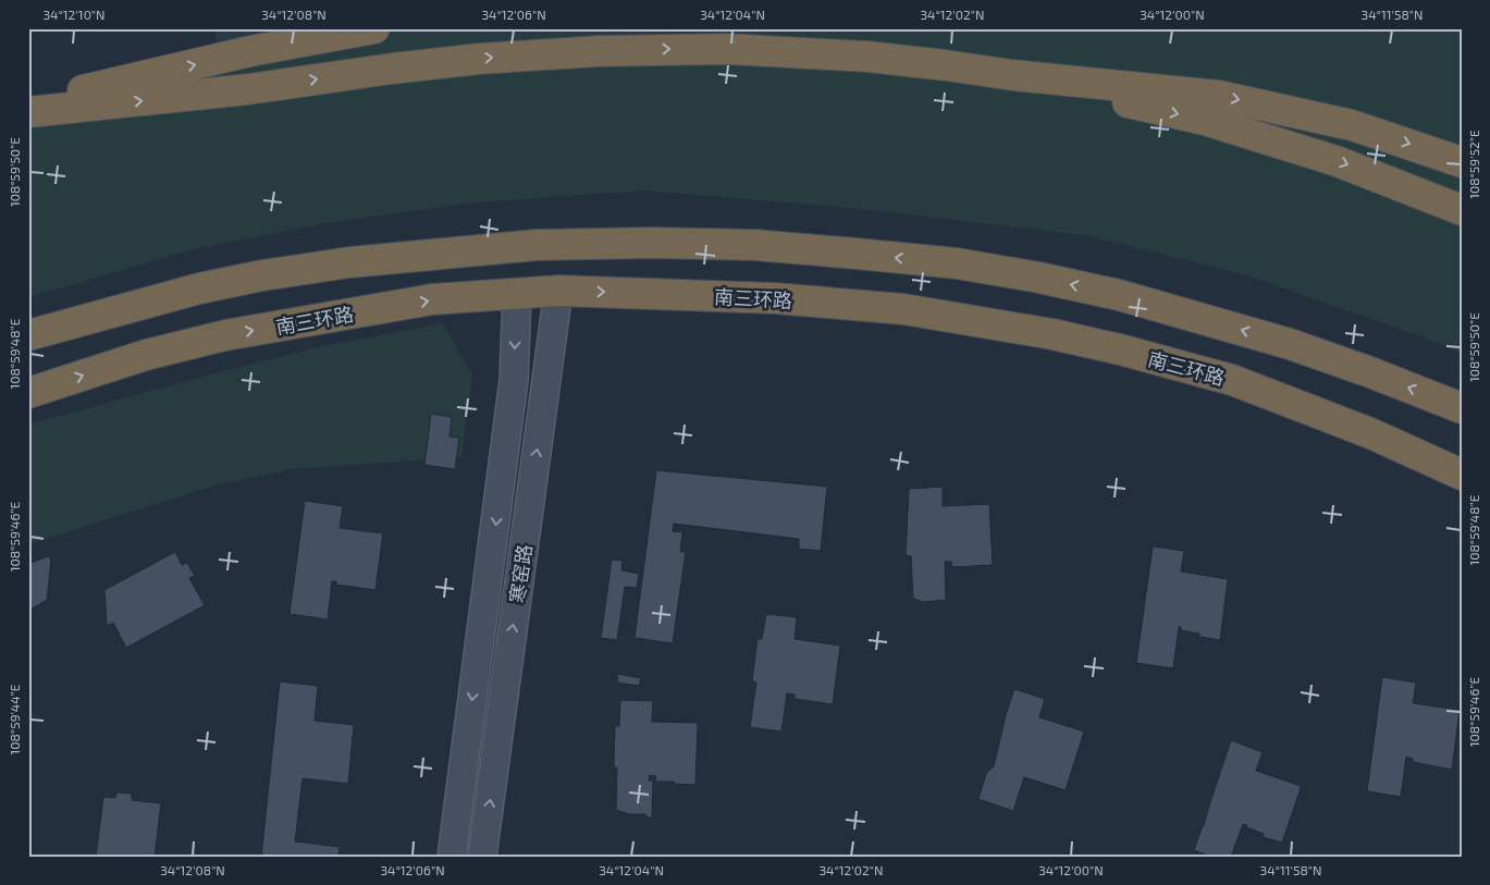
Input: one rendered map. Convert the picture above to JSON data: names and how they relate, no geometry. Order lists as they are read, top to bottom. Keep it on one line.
{"streets":{"highway":["南三环路"],"street":["寒窑路"]},"crossings":[["南三环路","寒窑路"]],"coordinates":["34°12'10\"N","34°12'08\"N","34°12'06\"N","34°12'04\"N","34°12'02\"N","34°12'00\"N","34°11'58\"N","108°59'52\"E","108°59'50\"E","108°59'48\"E","108°59'46\"E","108°59'44\"E"]}
